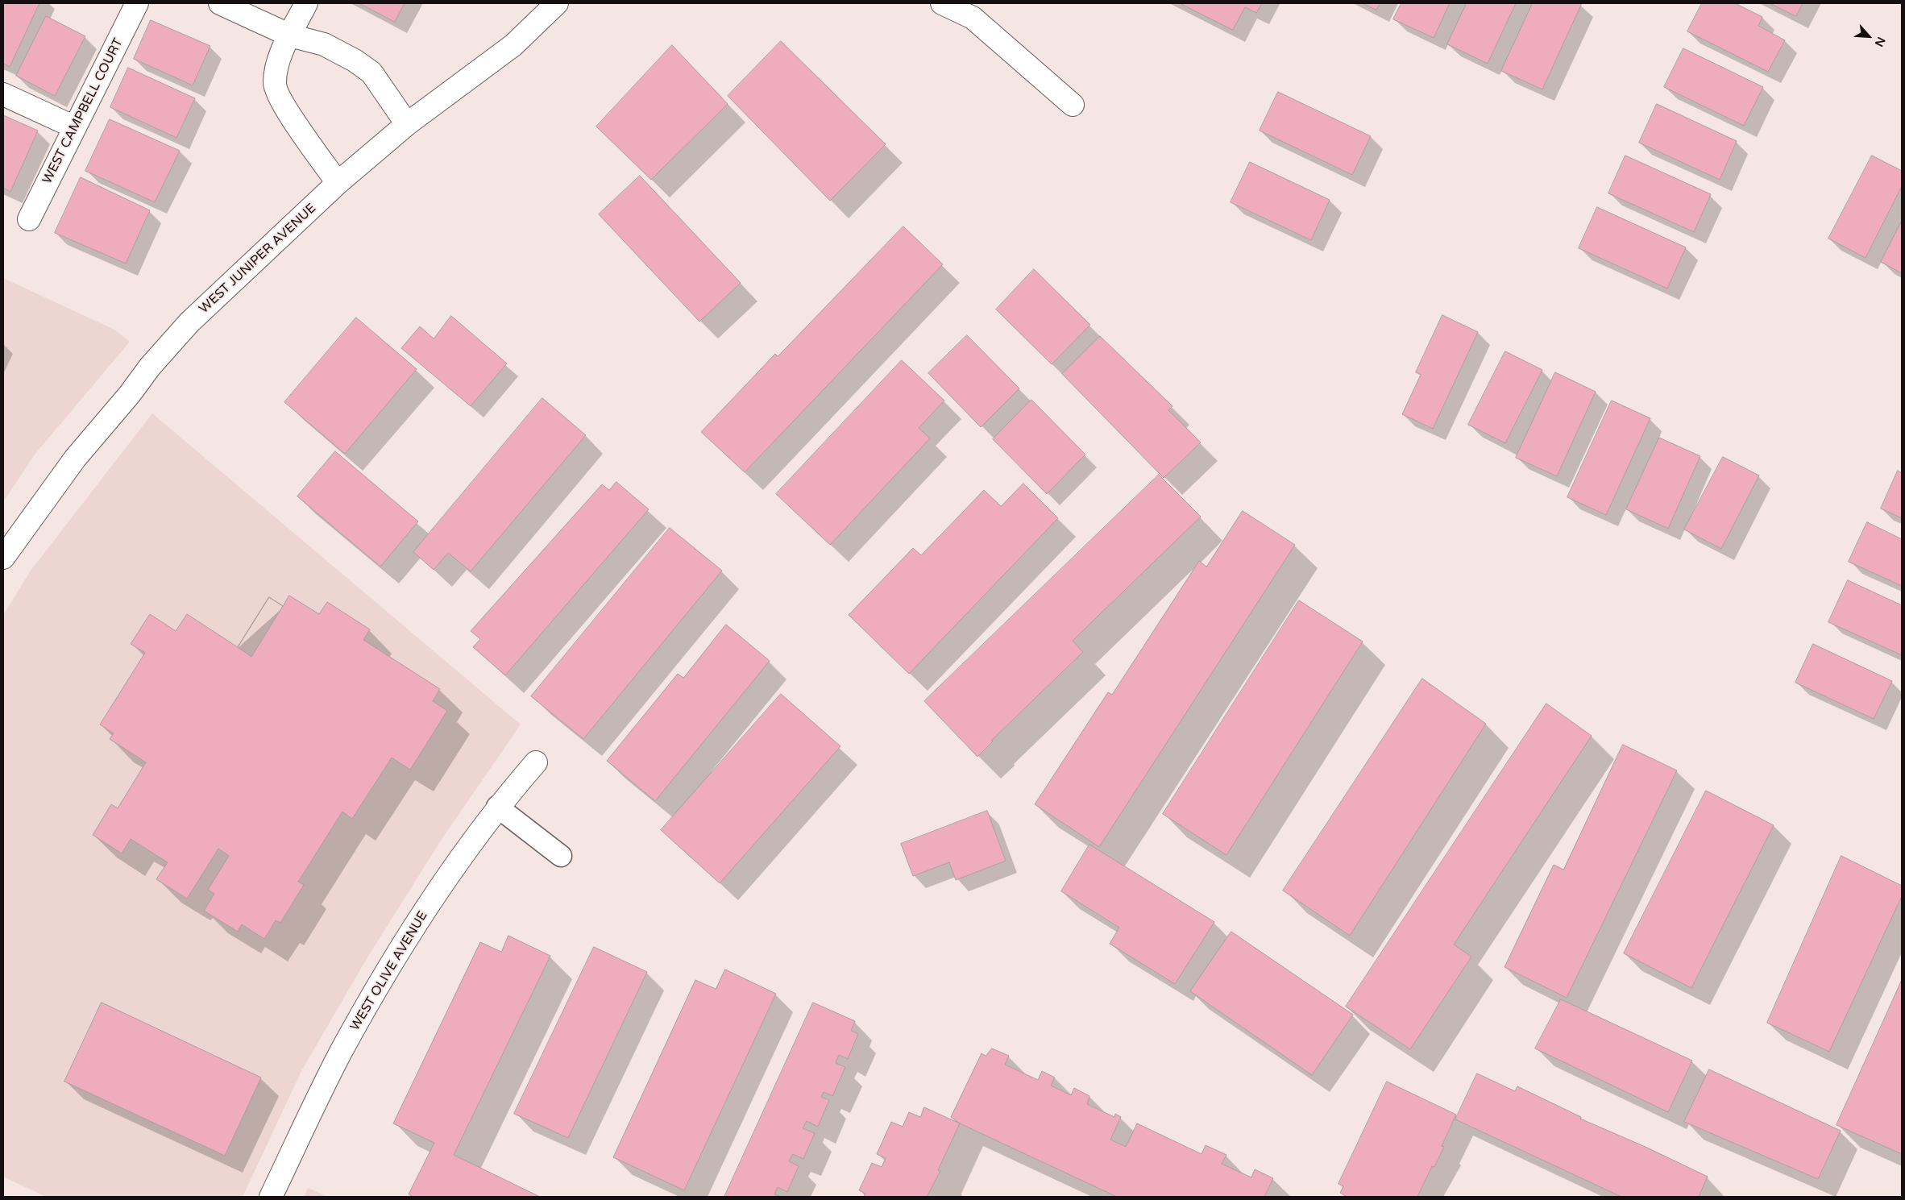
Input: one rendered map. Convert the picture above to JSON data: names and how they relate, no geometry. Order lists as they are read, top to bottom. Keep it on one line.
{"streets":{"street":["WEST CAMPBELL COURT","WEST JUNIPER AVENUE","WEST OLIVE AVENUE"]},"north":"bottom right"}
